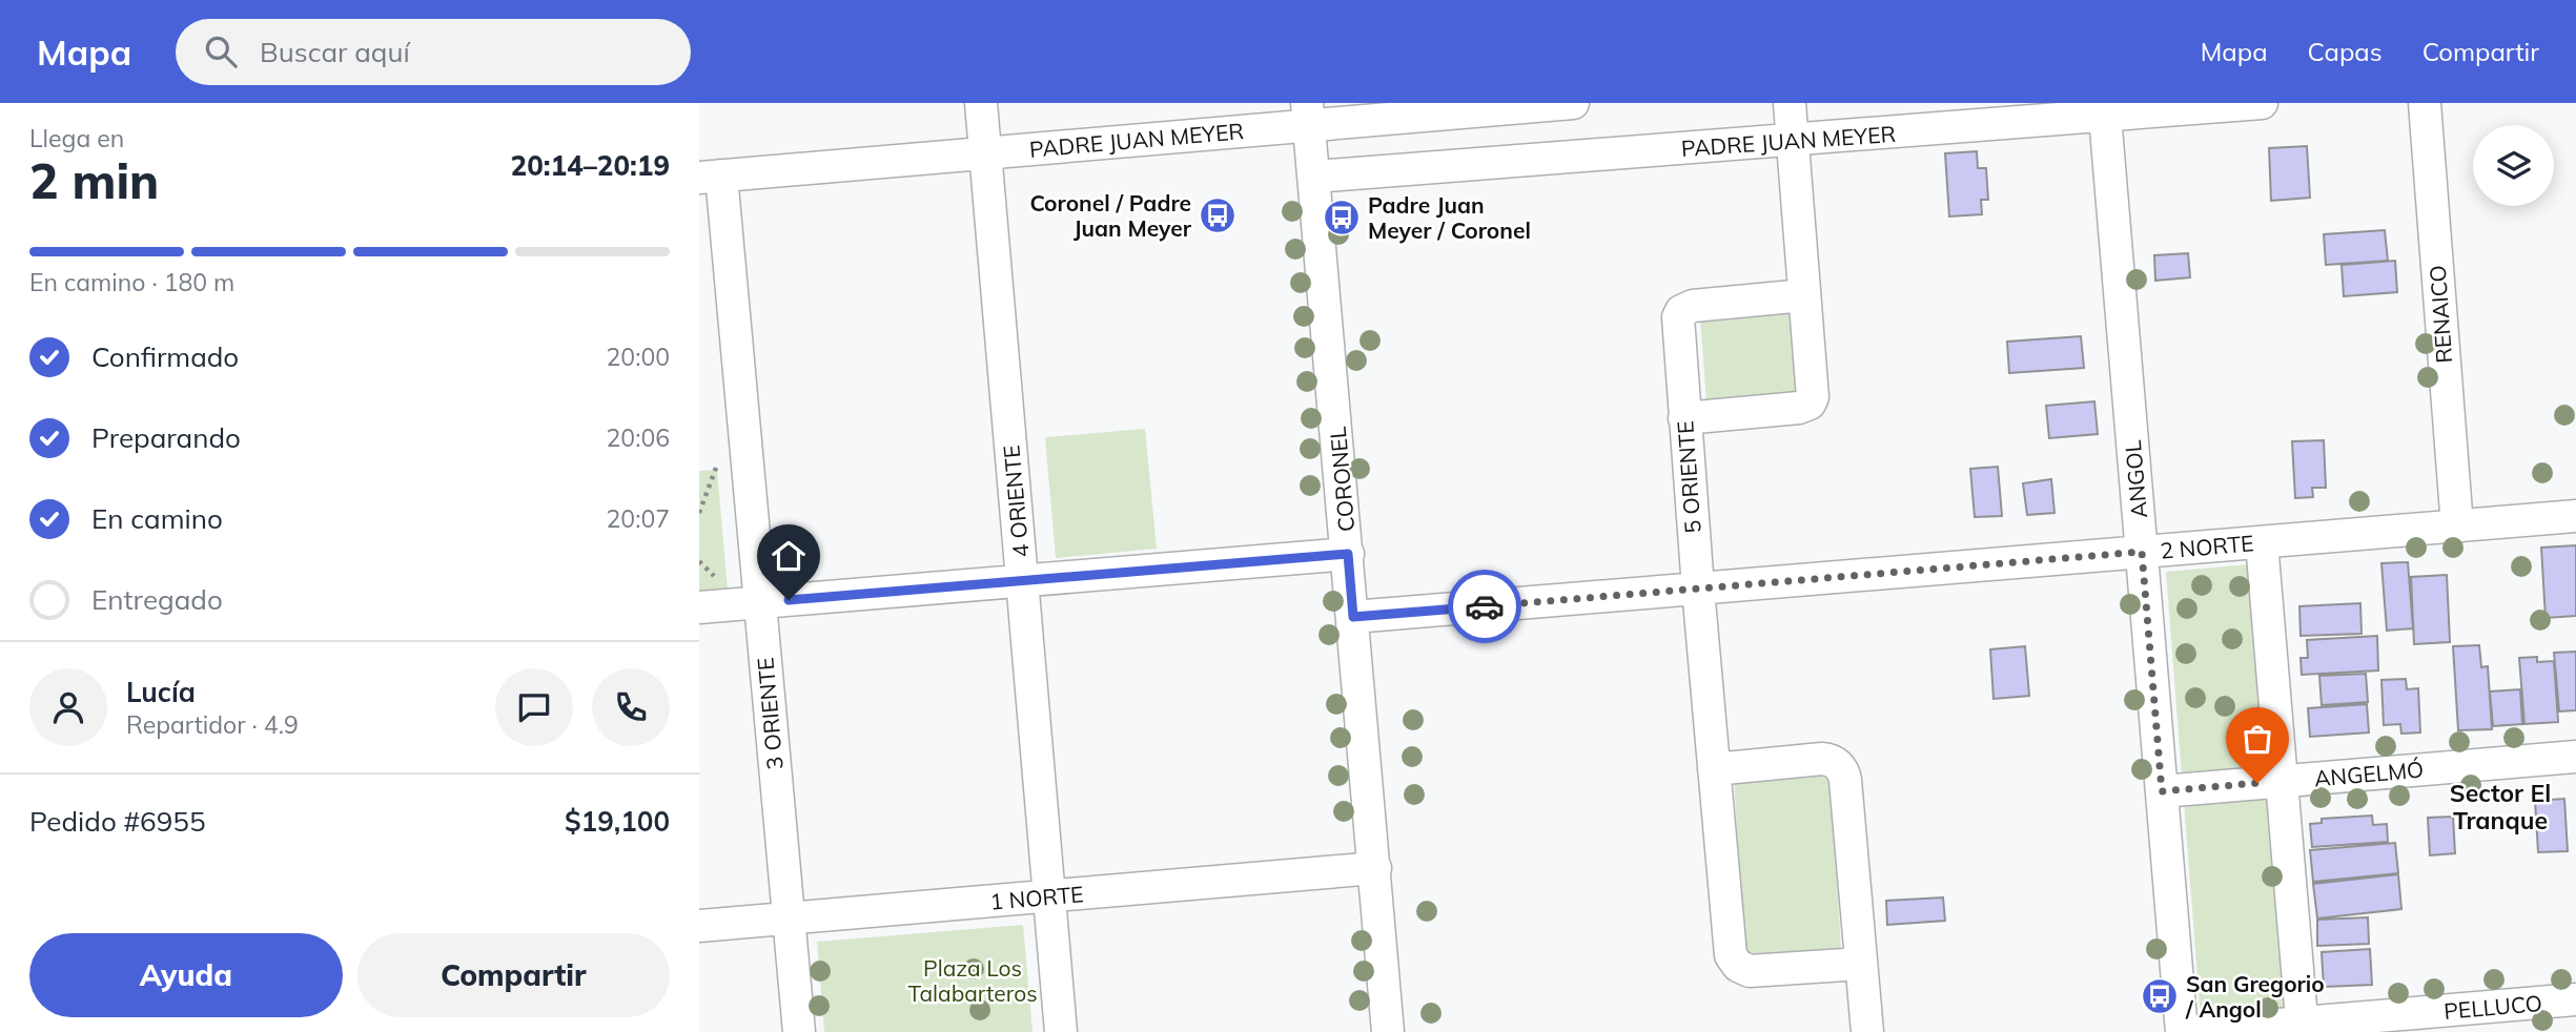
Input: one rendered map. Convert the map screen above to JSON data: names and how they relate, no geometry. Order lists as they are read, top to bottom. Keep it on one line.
{"streets":{"street":["PADRE JUAN MEYER","RENAICO","5 ORIENTE","CORONEL","ANGOL","4 ORIENTE","2 NORTE","3 ORIENTE","ANGELMÓ","1 NORTE","PELLUCO"]},"crossings":[["PADRE JUAN MEYER","CORONEL"],["PADRE JUAN MEYER","ANGOL"],["PADRE JUAN MEYER","4 ORIENTE"],["PADRE JUAN MEYER","3 ORIENTE"],["RENAICO","2 NORTE"],["5 ORIENTE","2 NORTE"],["CORONEL","2 NORTE"],["CORONEL","1 NORTE"],["ANGOL","2 NORTE"],["ANGOL","ANGELMÓ"],["4 ORIENTE","1 NORTE"],["3 ORIENTE","1 NORTE"]],"districts":["Sector El Tranque"],"parks":["Plaza Los Talabarteros"],"places":{"bus stop":["Coronel / Padre Juan Meyer","Padre Juan Meyer / Coronel","San Gregorio / Angol"]},"page":{"header":"Mapa","search":"Buscar aquí","nav":["Mapa","Capas","Compartir"],"heading":["2 min","Llega en","20:14–20:19"],"panel":["Lucía","Repartidor · 4.9","Pedido #6955","$19,100"],"bar":"En camino · 180 m","list":[["Confirmado","20:00"],["Preparando","20:06"],["En camino","20:07"],"Entregado"],"buttons":["Ayuda","Compartir"]}}
